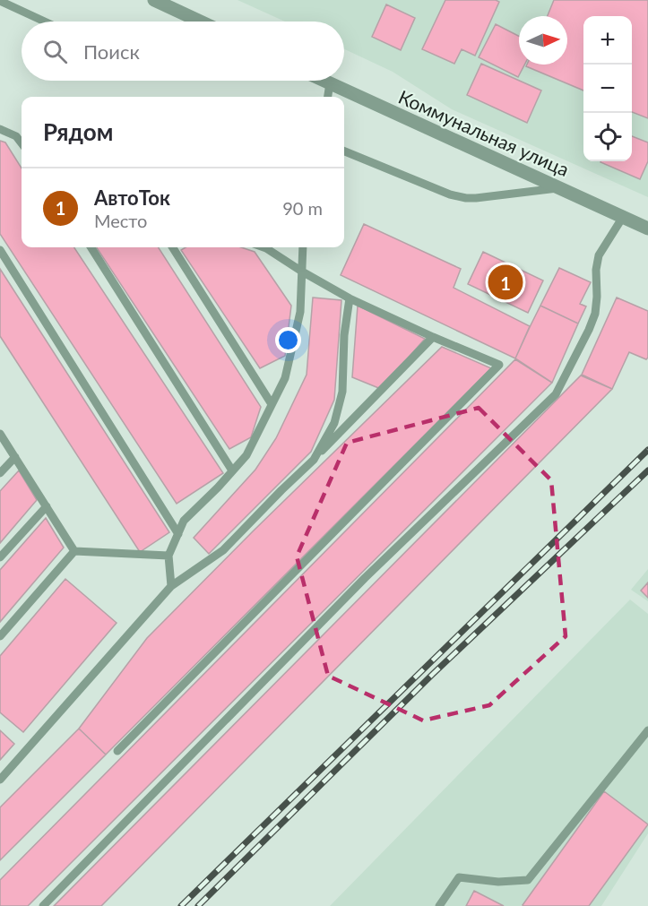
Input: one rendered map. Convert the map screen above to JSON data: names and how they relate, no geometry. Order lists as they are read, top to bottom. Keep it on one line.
{"streets":{"street":["Коммунальная улица"]},"north":"right","page":{"map_buttons":["+","−"],"search":"Поиск","heading":"Рядом","list":[{"mark":"1","name":"АвтоТок","note":"Место","value":"90 m"}],"pins":"1"}}
